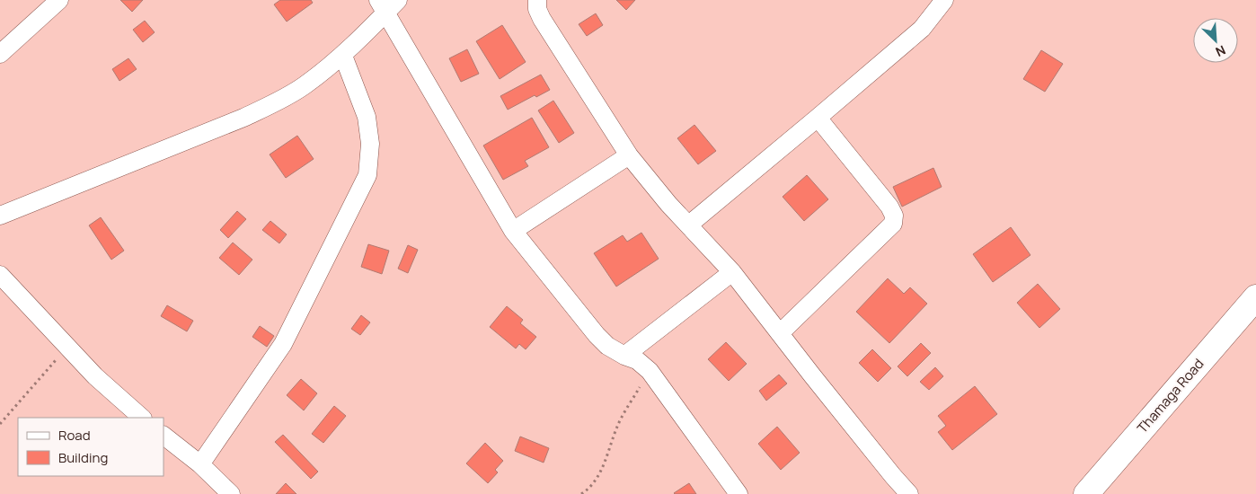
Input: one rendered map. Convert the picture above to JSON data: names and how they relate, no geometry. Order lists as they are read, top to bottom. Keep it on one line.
{"streets":{"main road":["Thamaga Road"]},"legend":["Road","Building"],"north":"bottom right"}
